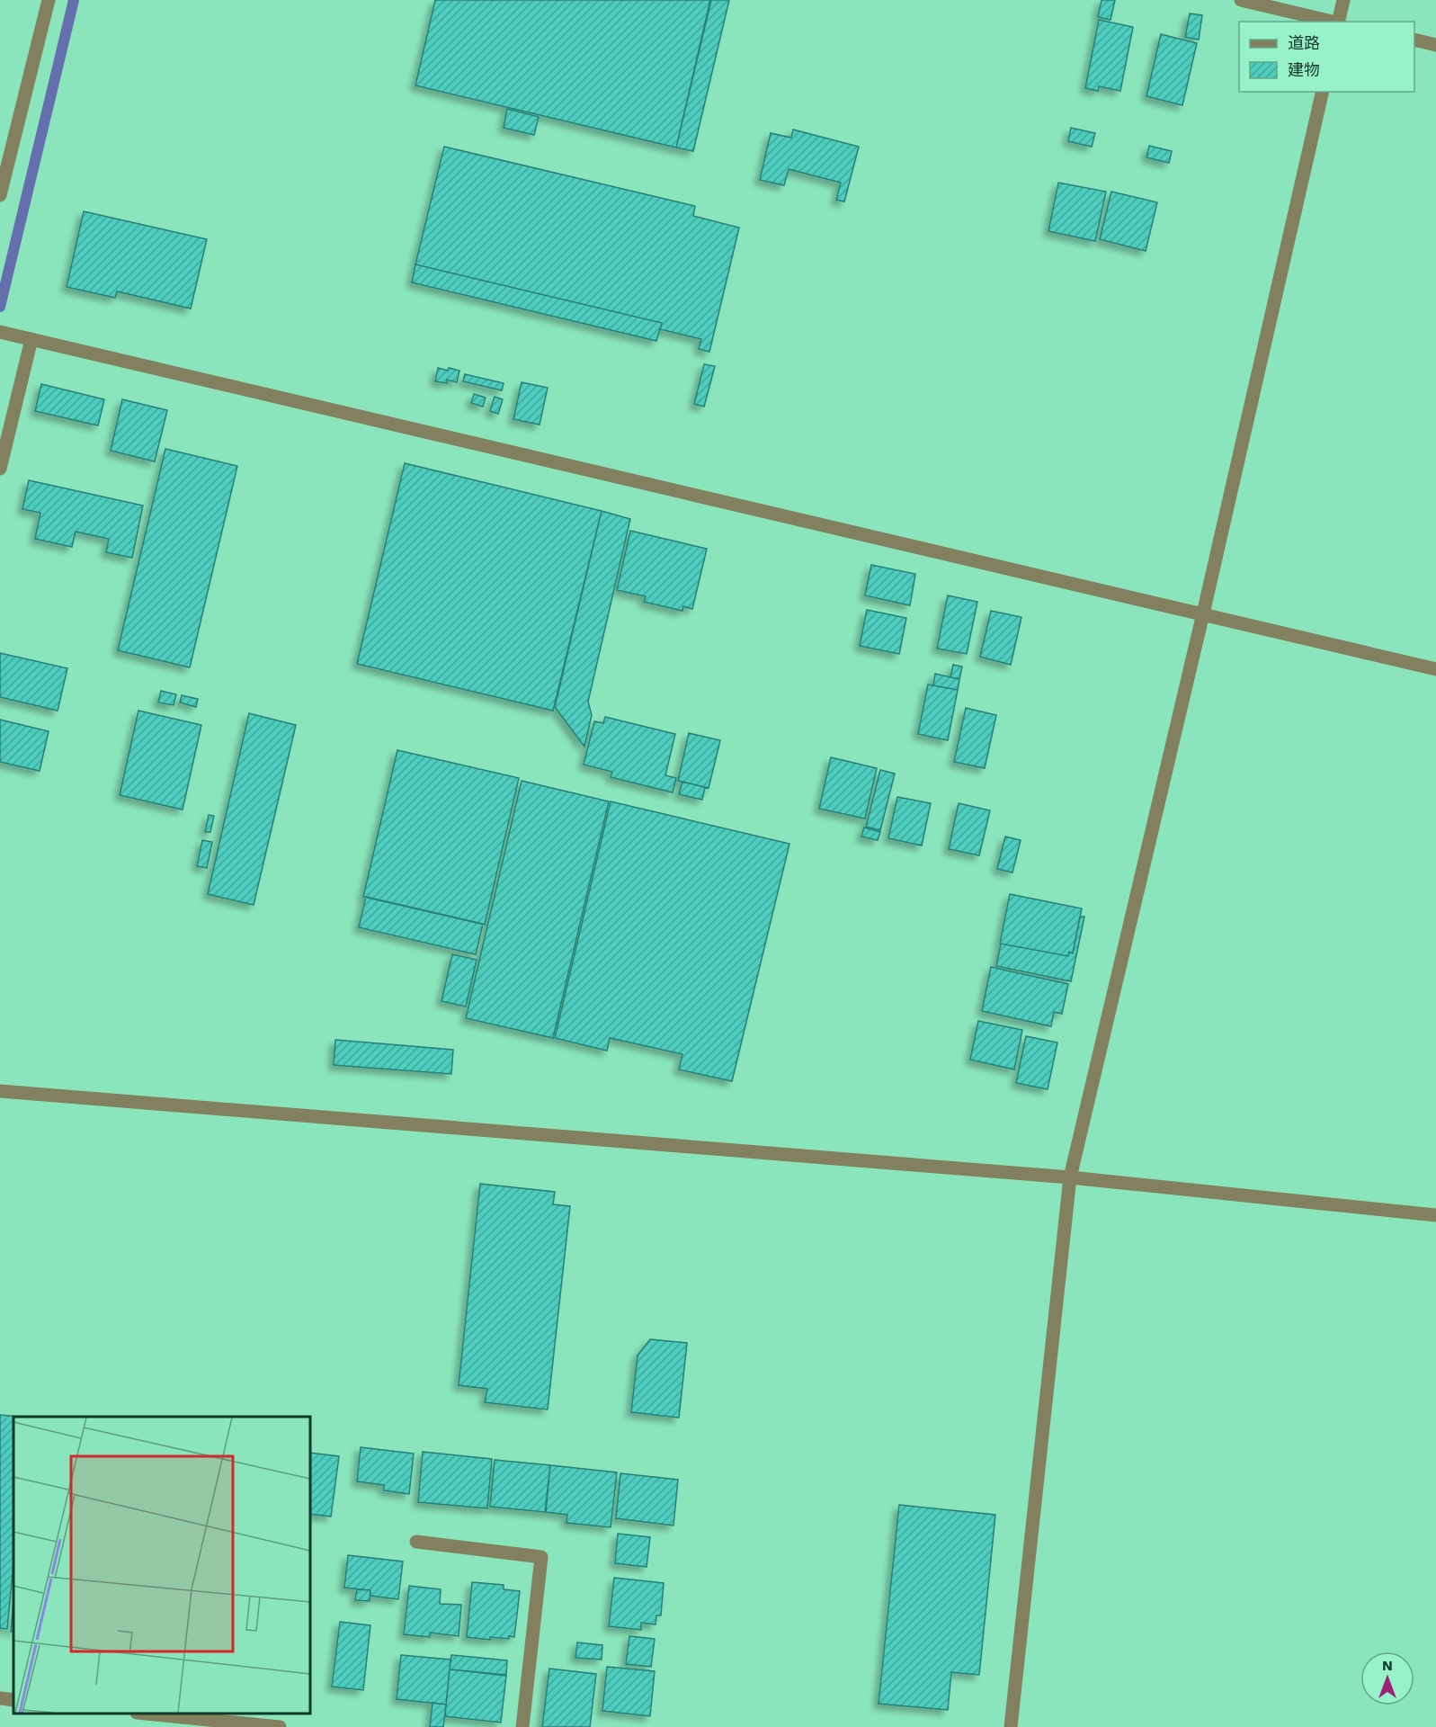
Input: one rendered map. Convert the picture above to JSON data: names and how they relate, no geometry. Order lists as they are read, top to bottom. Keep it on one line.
{"legend":["道路","建物"],"north":"top"}
